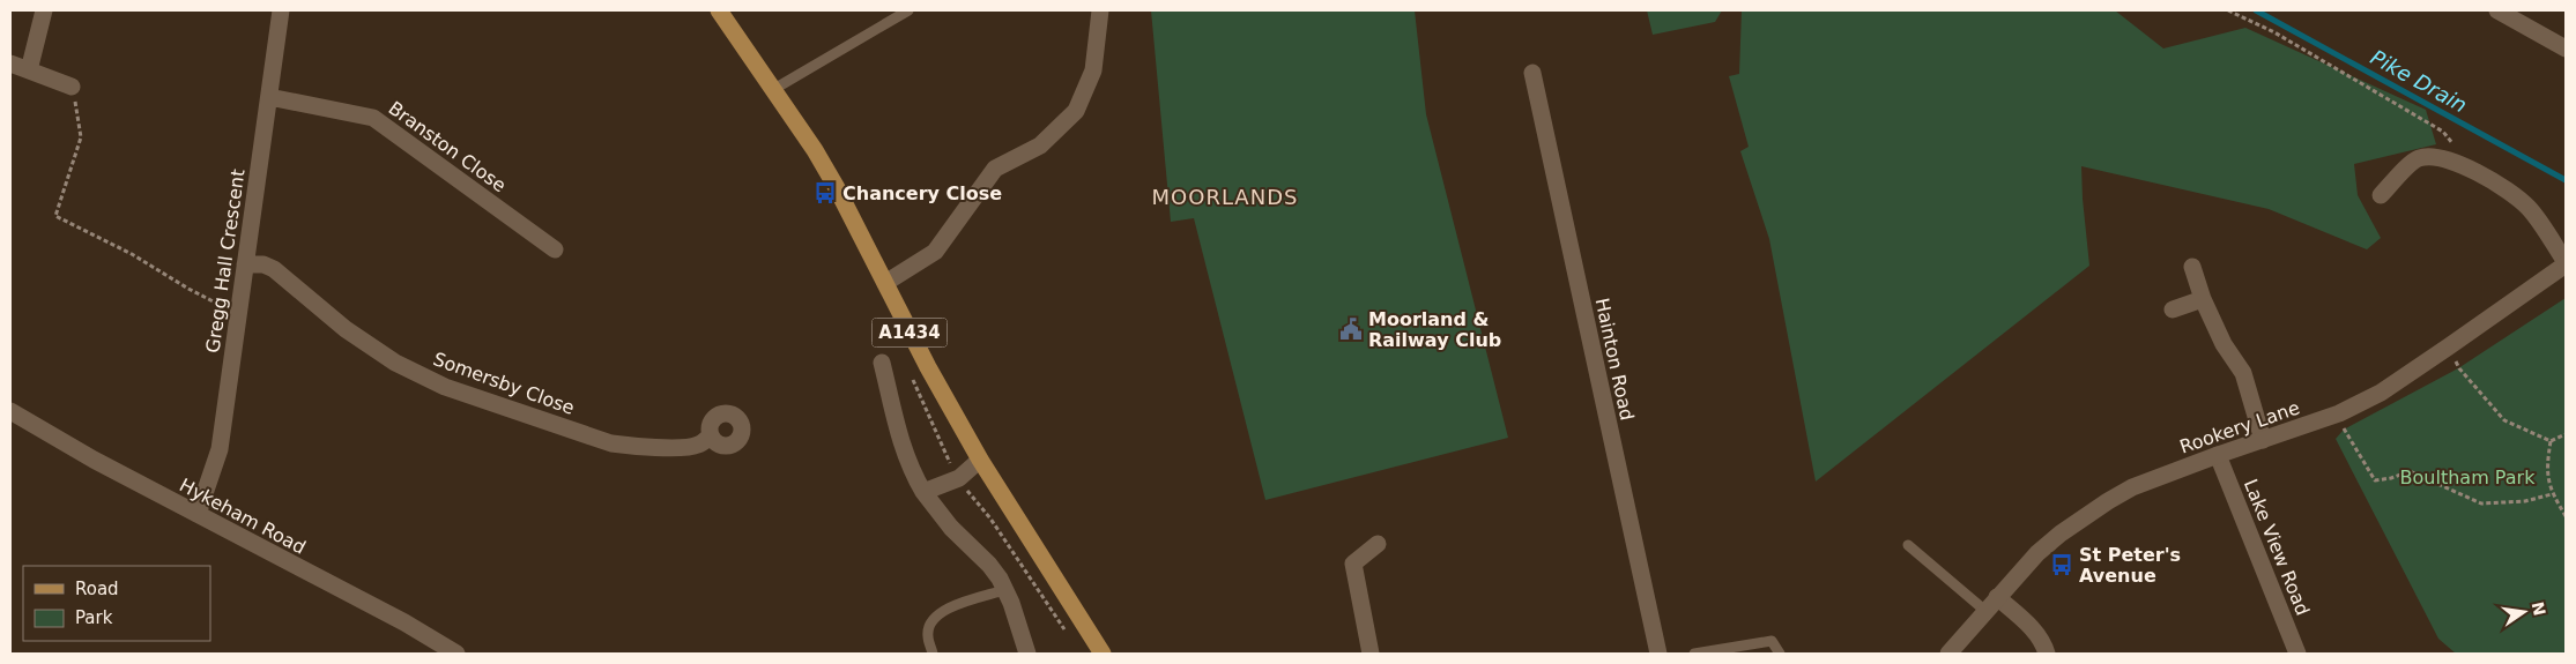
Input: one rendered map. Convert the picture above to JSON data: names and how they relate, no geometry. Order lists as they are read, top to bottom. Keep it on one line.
{"streets":{"main road":["A1434"],"street":["Branston Close","Gregg Hall Crescent","Hainton Road","Somersby Close","Rookery Lane","Hykeham Road","Lake View Road"]},"crossings":[["Branston Close","Gregg Hall Crescent"],["Gregg Hall Crescent","Somersby Close"],["Gregg Hall Crescent","Hykeham Road"],["Rookery Lane","Lake View Road"]],"districts":["MOORLANDS"],"water":["Pike Drain"],"parks":["Boultham Park"],"places":{"bus stop":["Chancery Close","St Peter's Avenue"],"public building":["Moorland & Railway Club"]},"legend":["Road","Park"],"north":"right"}
